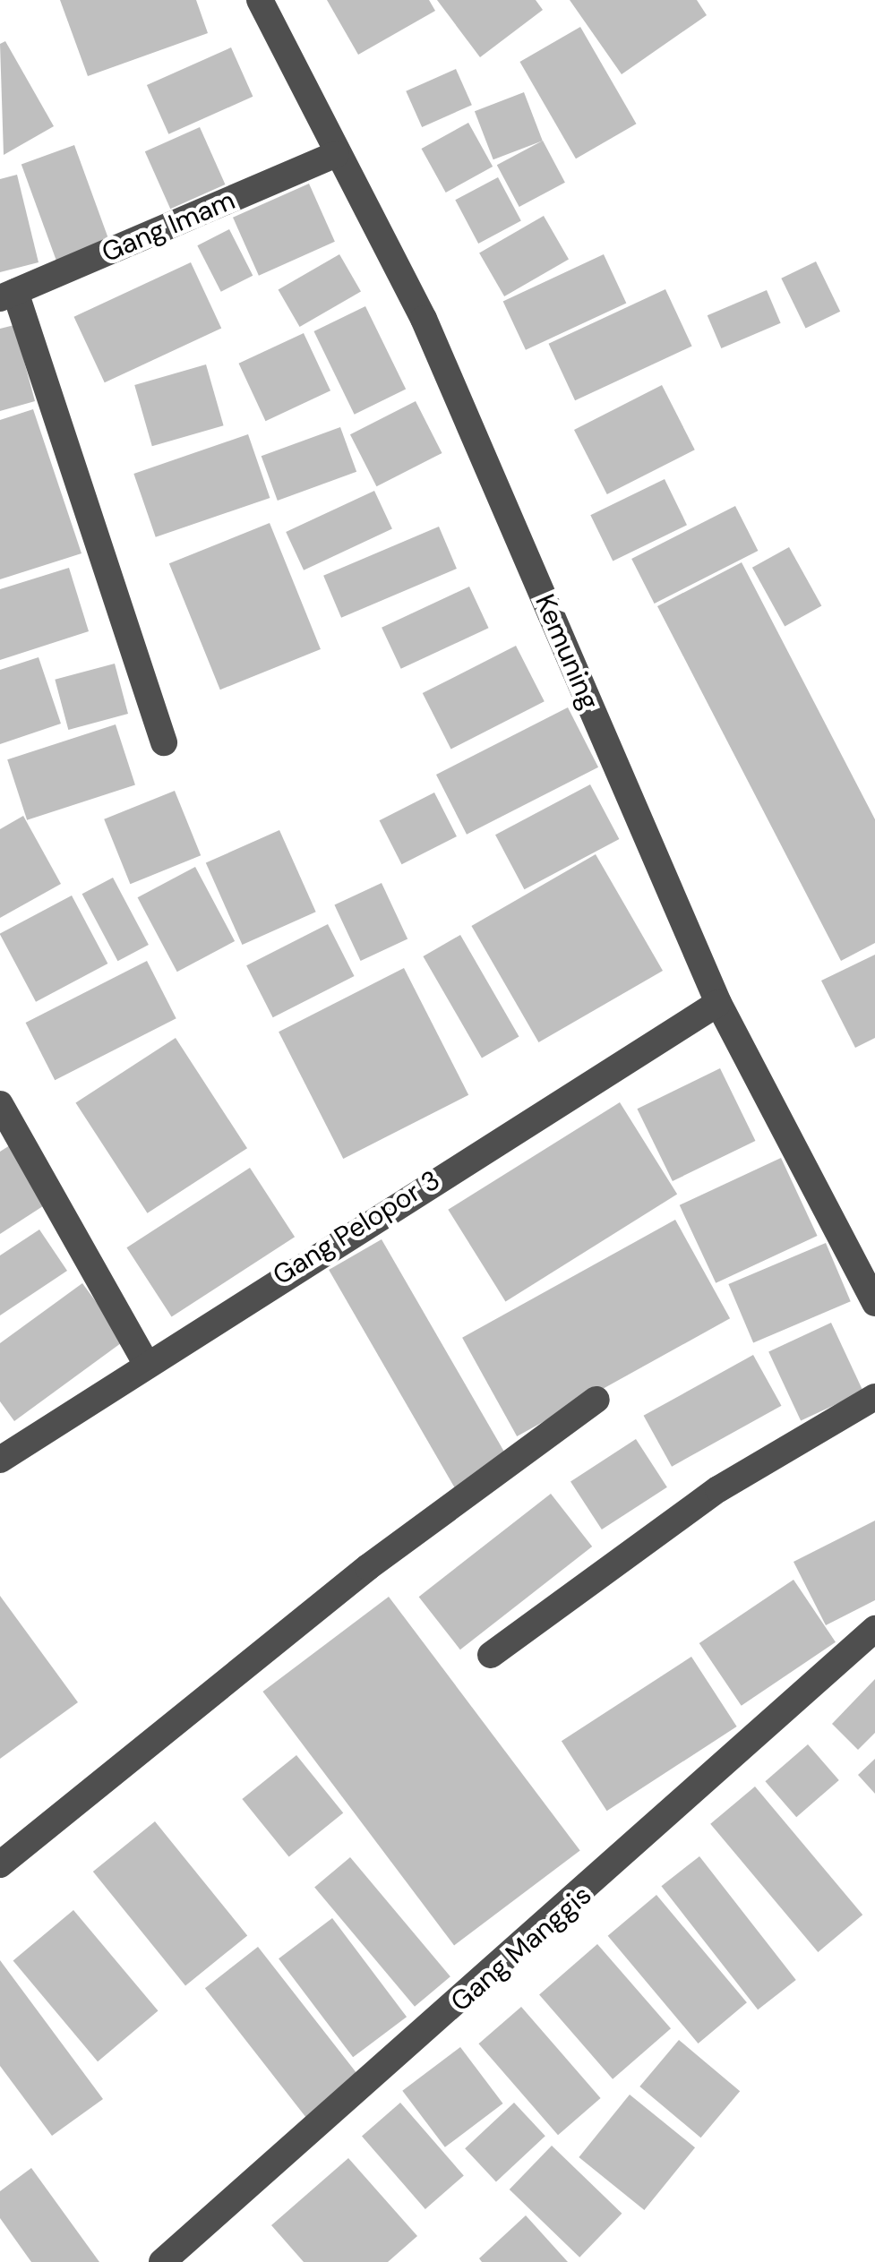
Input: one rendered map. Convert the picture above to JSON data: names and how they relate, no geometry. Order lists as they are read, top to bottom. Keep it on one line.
{"streets":{"street":["Gang Imam","Kemuning","Gang Pelopor 3","Gang Manggis"]},"crossings":[["Gang Imam","Kemuning"],["Kemuning","Gang Pelopor 3"]]}
